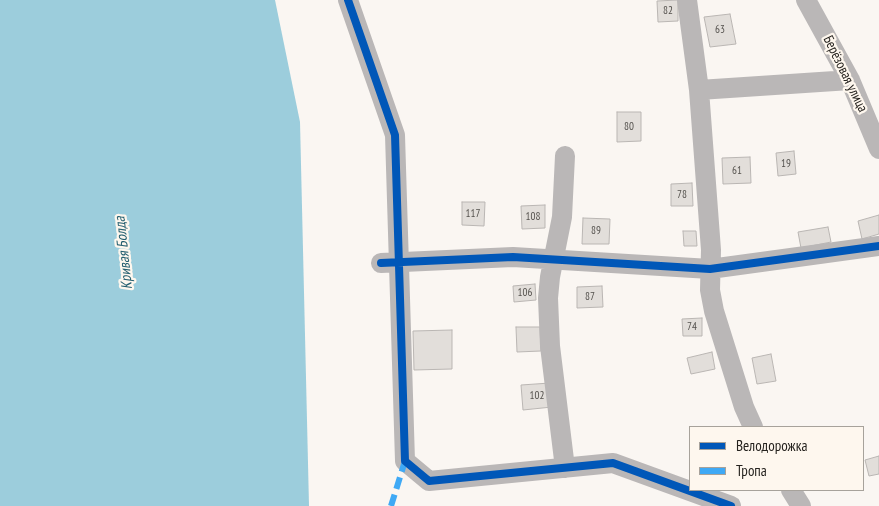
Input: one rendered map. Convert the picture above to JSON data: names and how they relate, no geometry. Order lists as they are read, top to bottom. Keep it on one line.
{"streets":{"street":["Берёзовая улица"]},"water":["Кривая Болда"],"house_numbers":["82","63","80","19","61","78","117","108","89","106","87","74","102"],"legend":["Велодорожка","Тропа"]}
